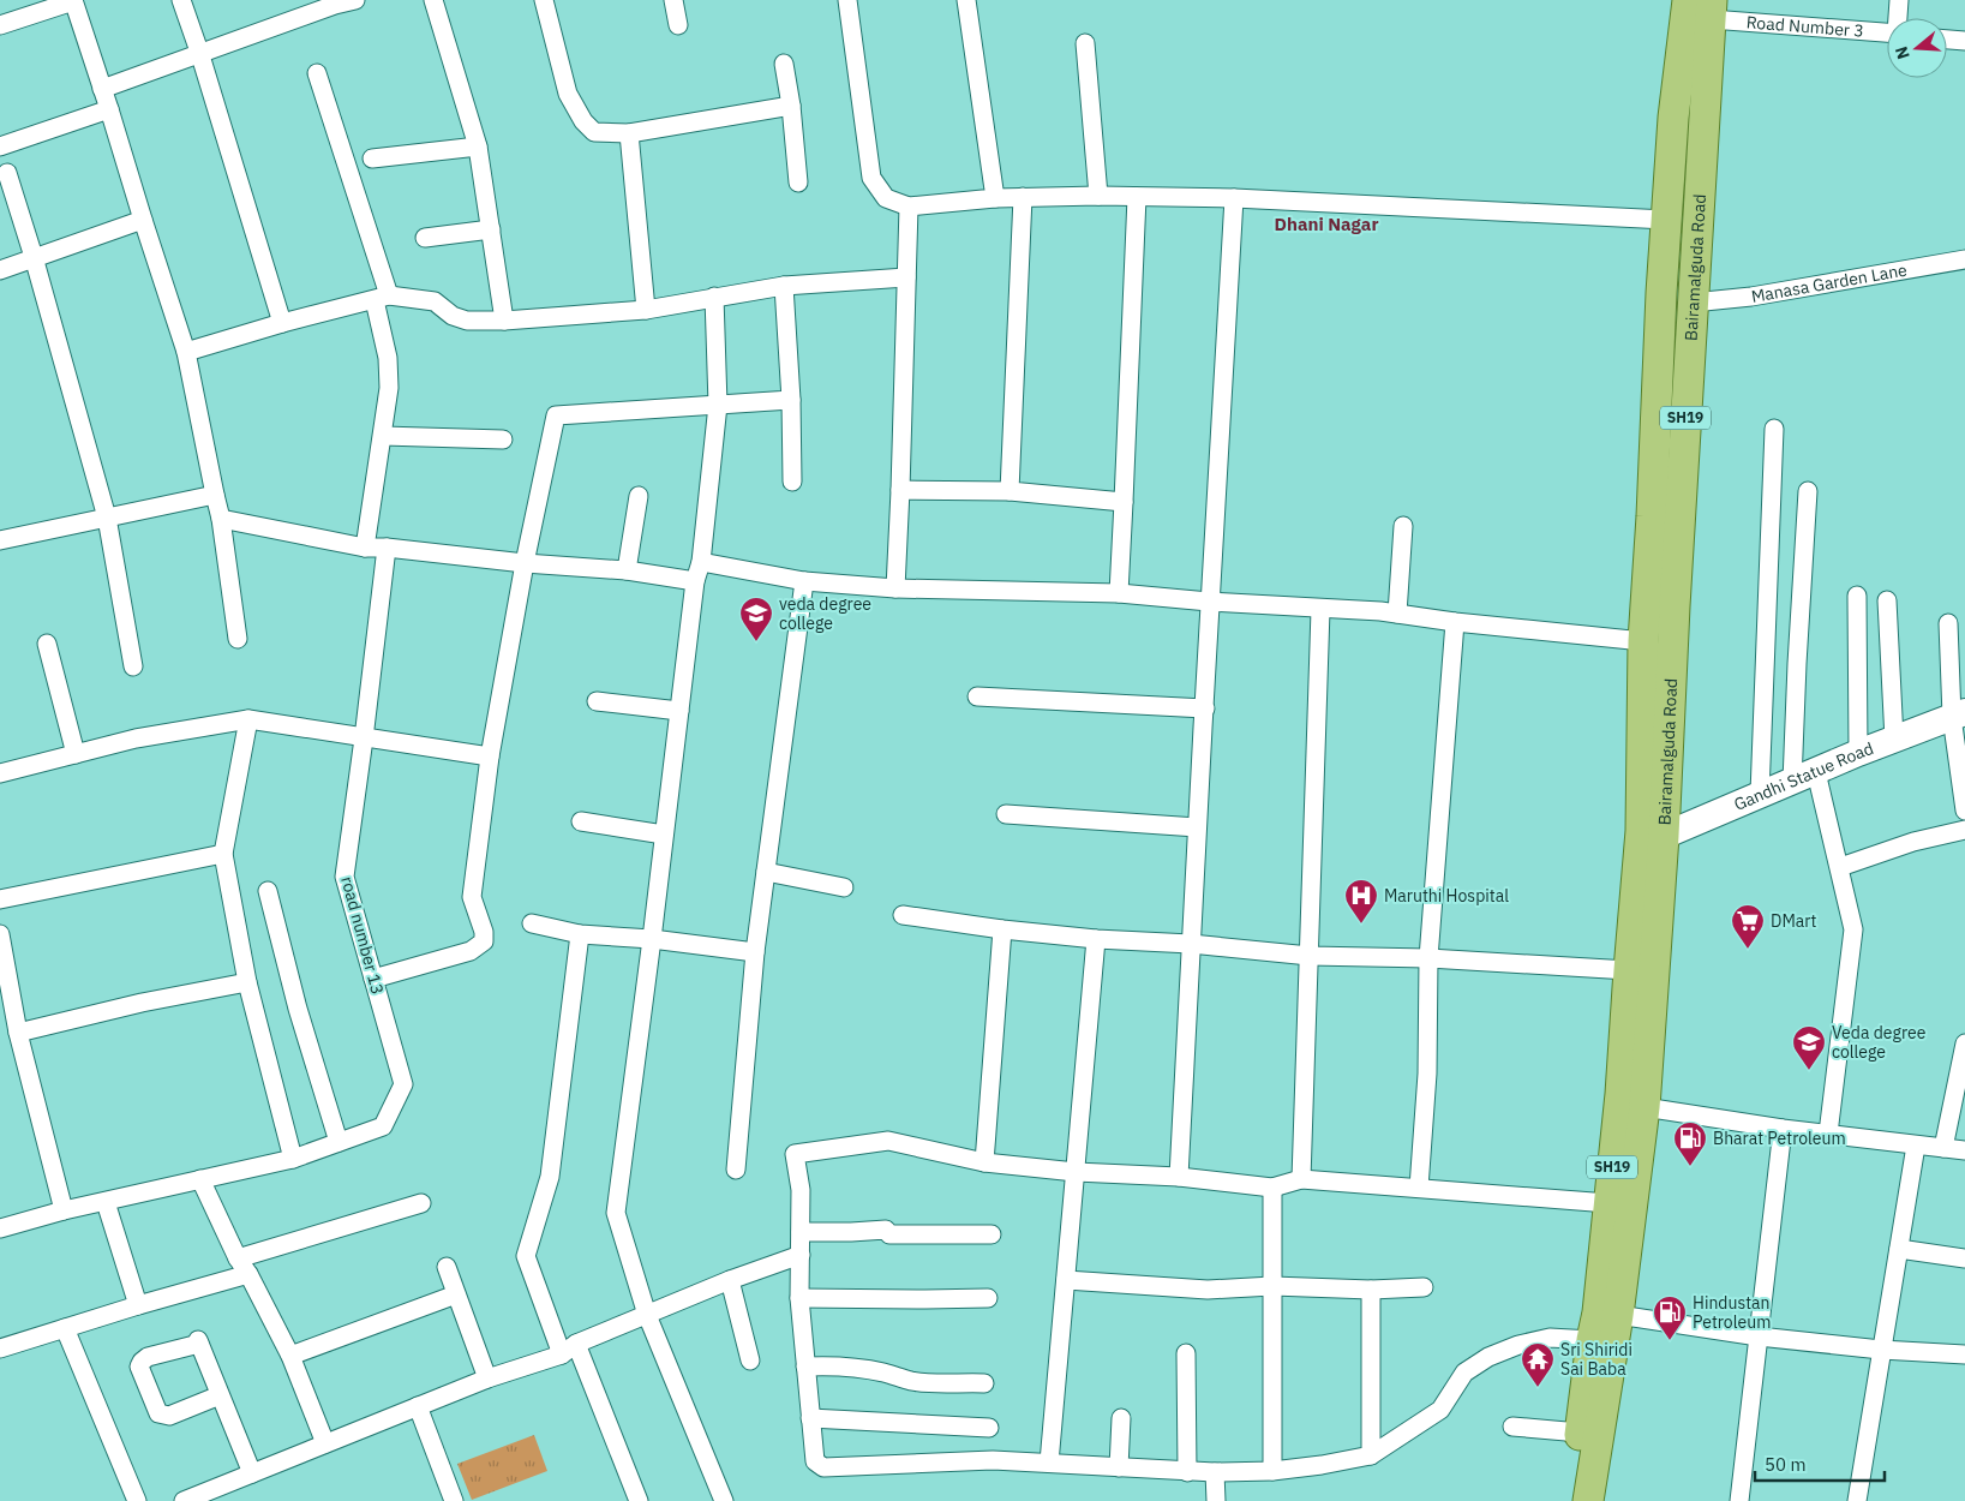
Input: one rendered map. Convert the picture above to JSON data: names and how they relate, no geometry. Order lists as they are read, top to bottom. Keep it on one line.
{"streets":{"main road":["Bairamalguda Road","SH19"],"street":["Road Number 3","Manasa Garden Lane","Gandhi Statue Road","road number 13"]},"crossings":[["Road Number 3","Bairamalguda Road"],["Bairamalguda Road","Manasa Garden Lane"],["Bairamalguda Road","Gandhi Statue Road"]],"districts":["Dhani Nagar"],"places":{"school or university":["veda degree college","Veda degree college"],"hospital":["Maruthi Hospital"],"supermarket":["DMart"],"fuel station":["Bharat Petroleum","Hindustan Petroleum"],"temple":["Sri Shiridi Sai Baba"]},"scale_bar":"50 m","north":"left"}
